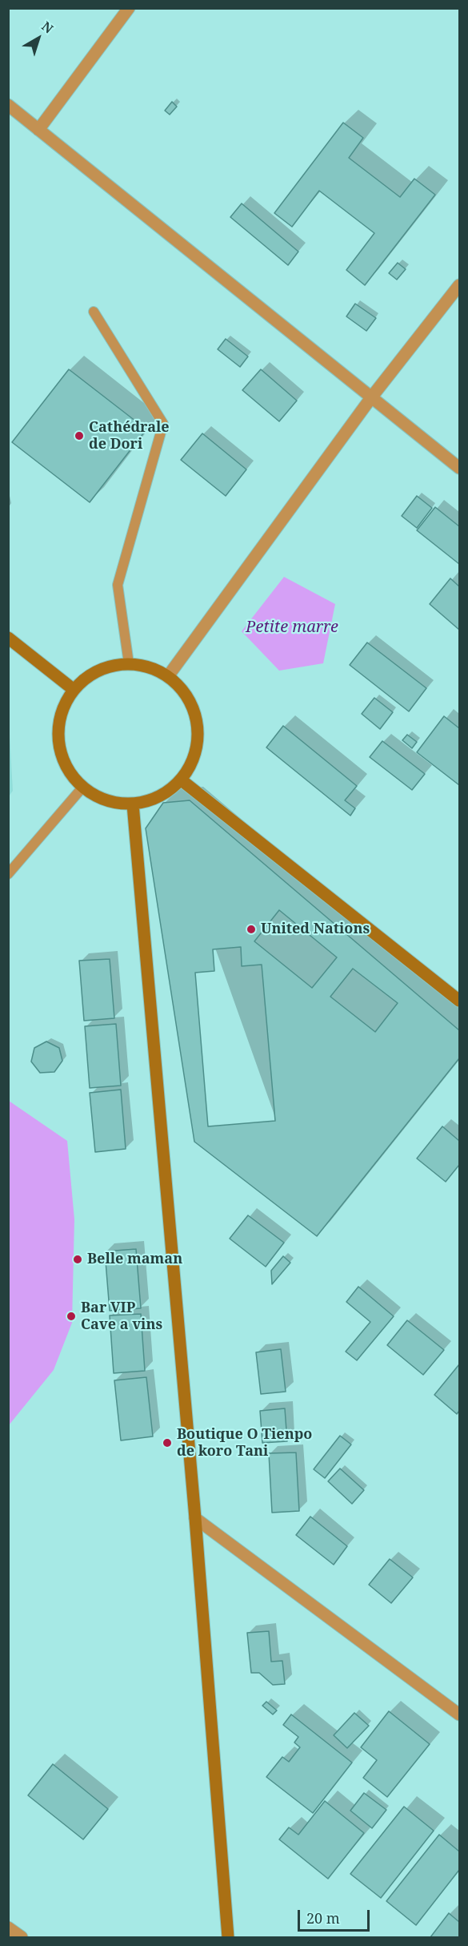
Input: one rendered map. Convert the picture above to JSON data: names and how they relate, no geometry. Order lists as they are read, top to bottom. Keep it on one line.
{"water":["Petite marre"],"places":["Cathédrale de Dori","United Nations","Belle maman","Bar VIP Cave a vins","Boutique O Tienpo de koro Tani"],"scale_bar":"20 m","north":"top right"}
